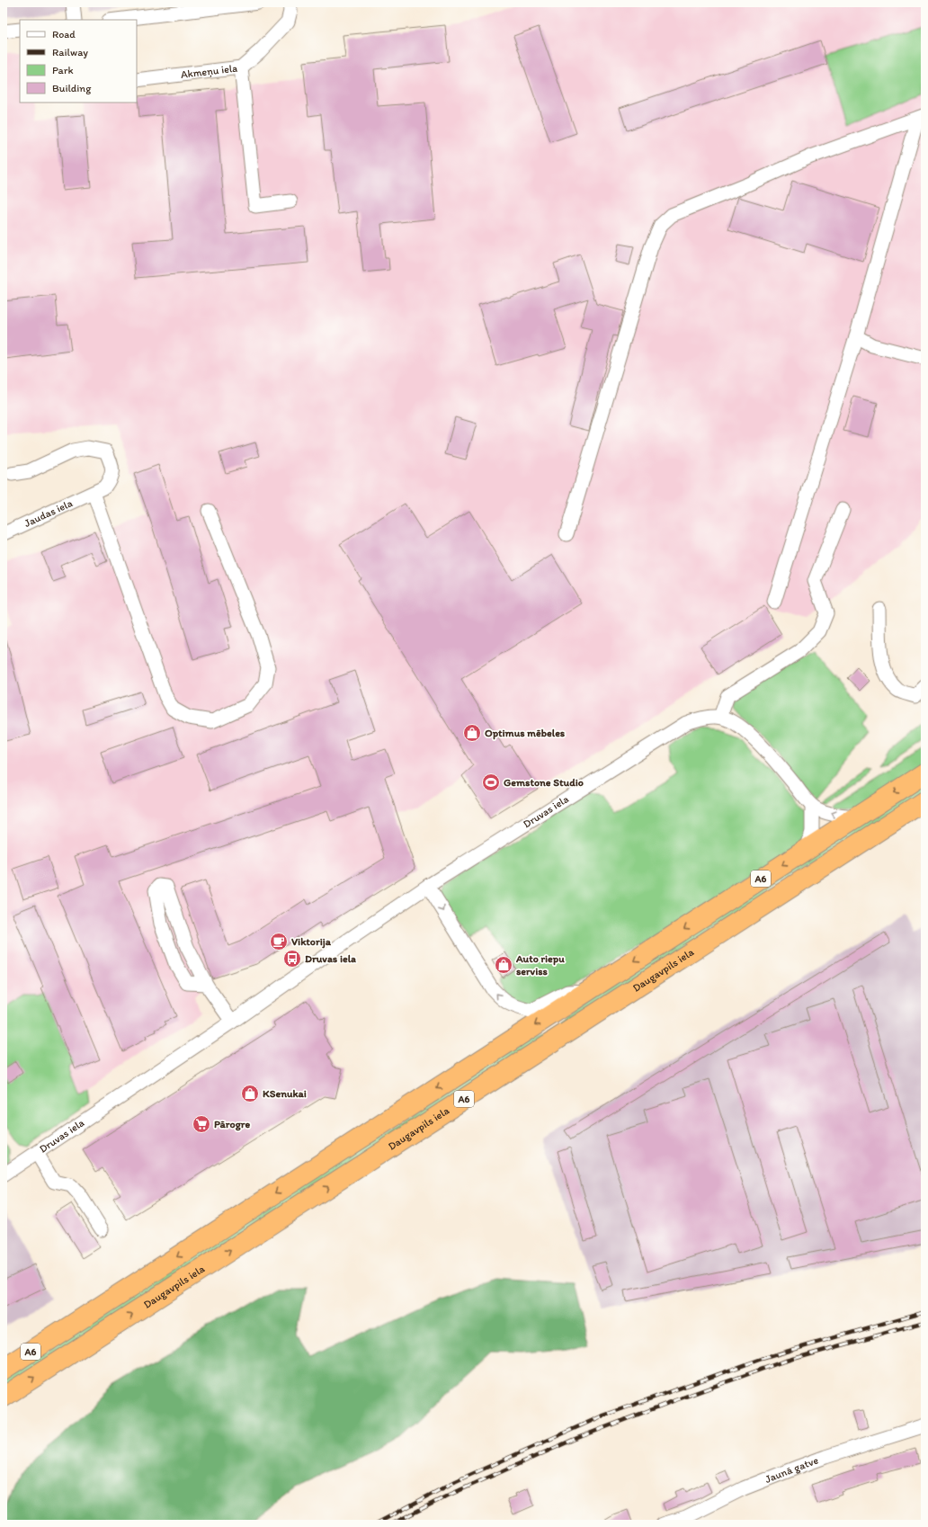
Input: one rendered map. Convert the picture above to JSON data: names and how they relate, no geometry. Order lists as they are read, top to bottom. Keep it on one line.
{"streets":{"highway":["A6","Daugavpils iela"],"street":["Akmeņu iela","Jaudas iela","Druvas iela","Jaunā gatve"]},"crossings":[["Druvas iela","A6"]],"places":{"shop":["Optimus mēbeles","Auto riepu serviss","KSenukai"],"sports":["Gemstone Studio"],"cafe":["Viktorija"],"bus stop":["Druvas iela"],"supermarket":["Pārogre"]},"legend":["Road","Railway","Park","Building"]}
